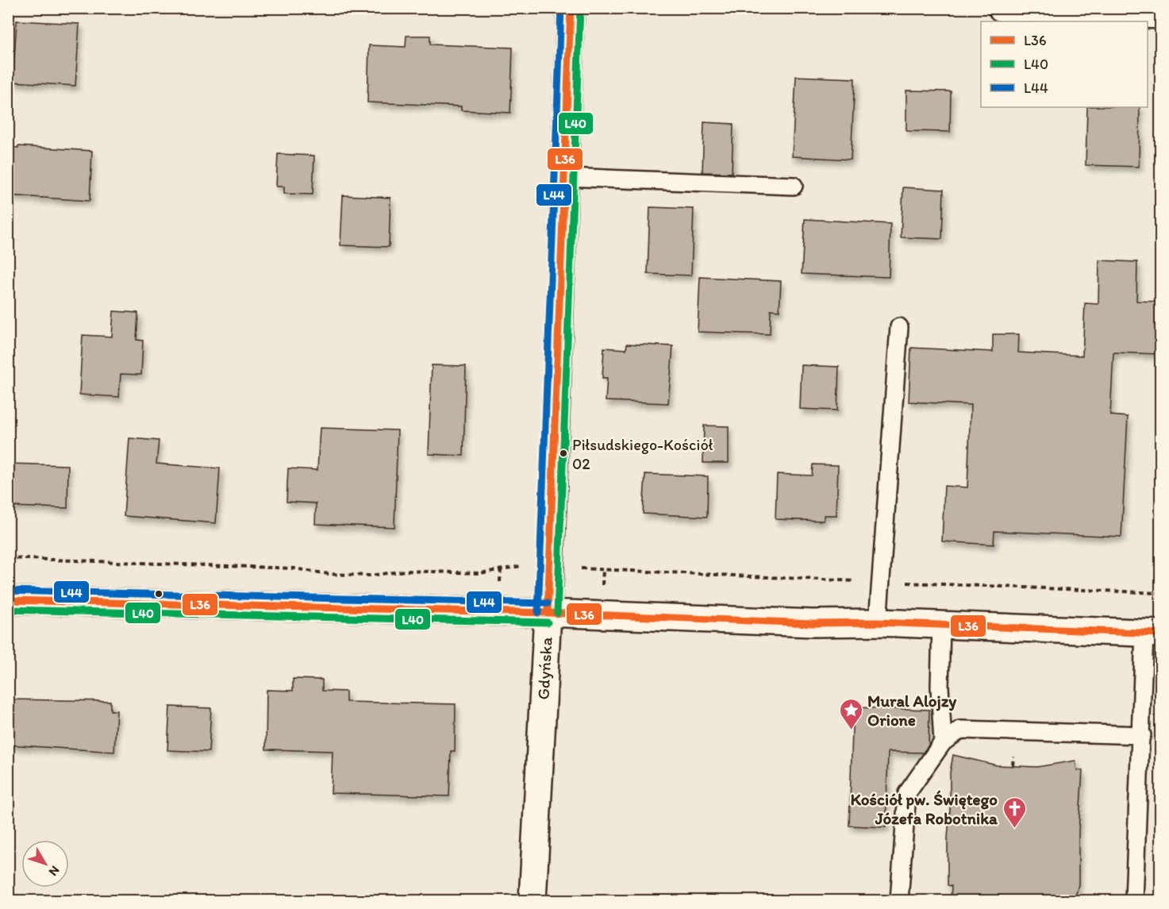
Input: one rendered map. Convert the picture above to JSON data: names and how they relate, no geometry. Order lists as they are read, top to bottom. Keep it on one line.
{"streets":{"street":["Gdyńska"]},"places":{"other":["Piłsudskiego-Kościół 02"],"place":["Mural Alojzy Orione"],"church":["Kościół pw. Świętego Józefa Robotnika"]},"lines":["transit line L36","transit line L40","transit line L44"],"legend":["L36","L40","L44"],"north":"bottom right"}
